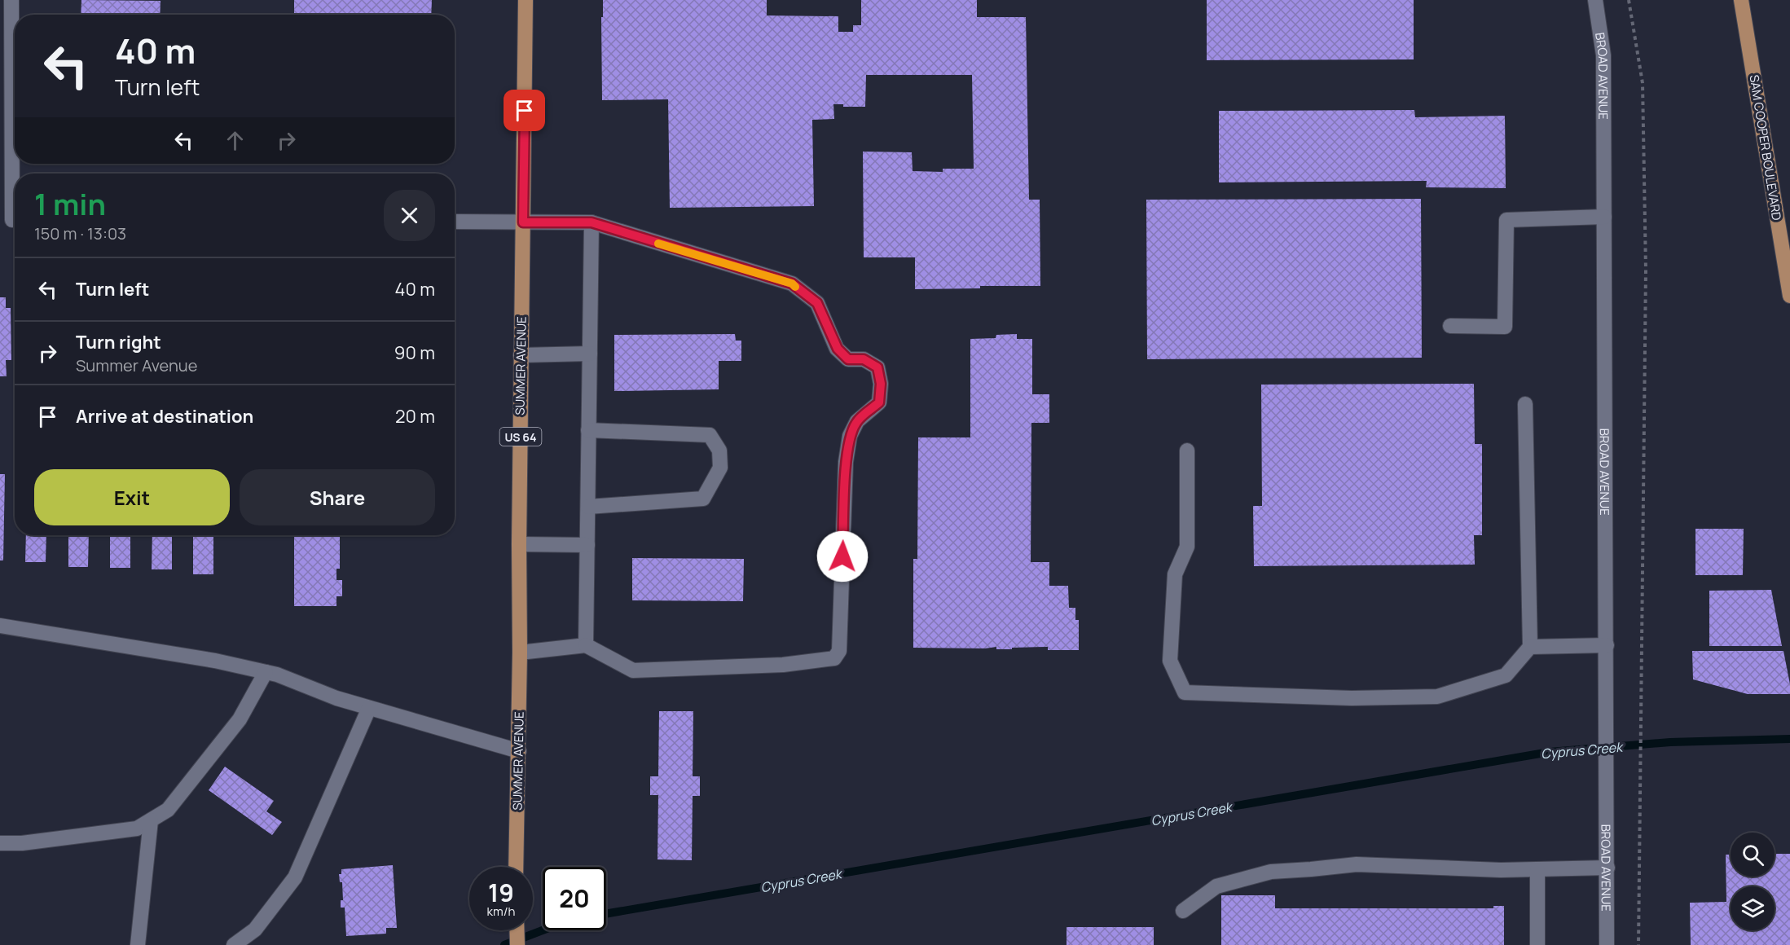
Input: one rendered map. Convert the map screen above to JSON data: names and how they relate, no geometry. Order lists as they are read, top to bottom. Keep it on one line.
{"streets":{"main road":["SAM COOPER BOULEVARD","SUMMER AVENUE","US 64"],"street":["BROAD AVENUE"]},"water":["Cyprus Creek"],"page":{"turn":["40 m","Turn left"],"heading":["1 min","150 m · 13:03"],"list":[{"name":"Turn left","value":"40 m"},{"name":"Turn right","note":"Summer Avenue","value":"90 m"},{"name":"Arrive at destination","value":"20 m"}],"buttons":["Exit","Share"],"speed":"19 km/h","limit":"20"}}
